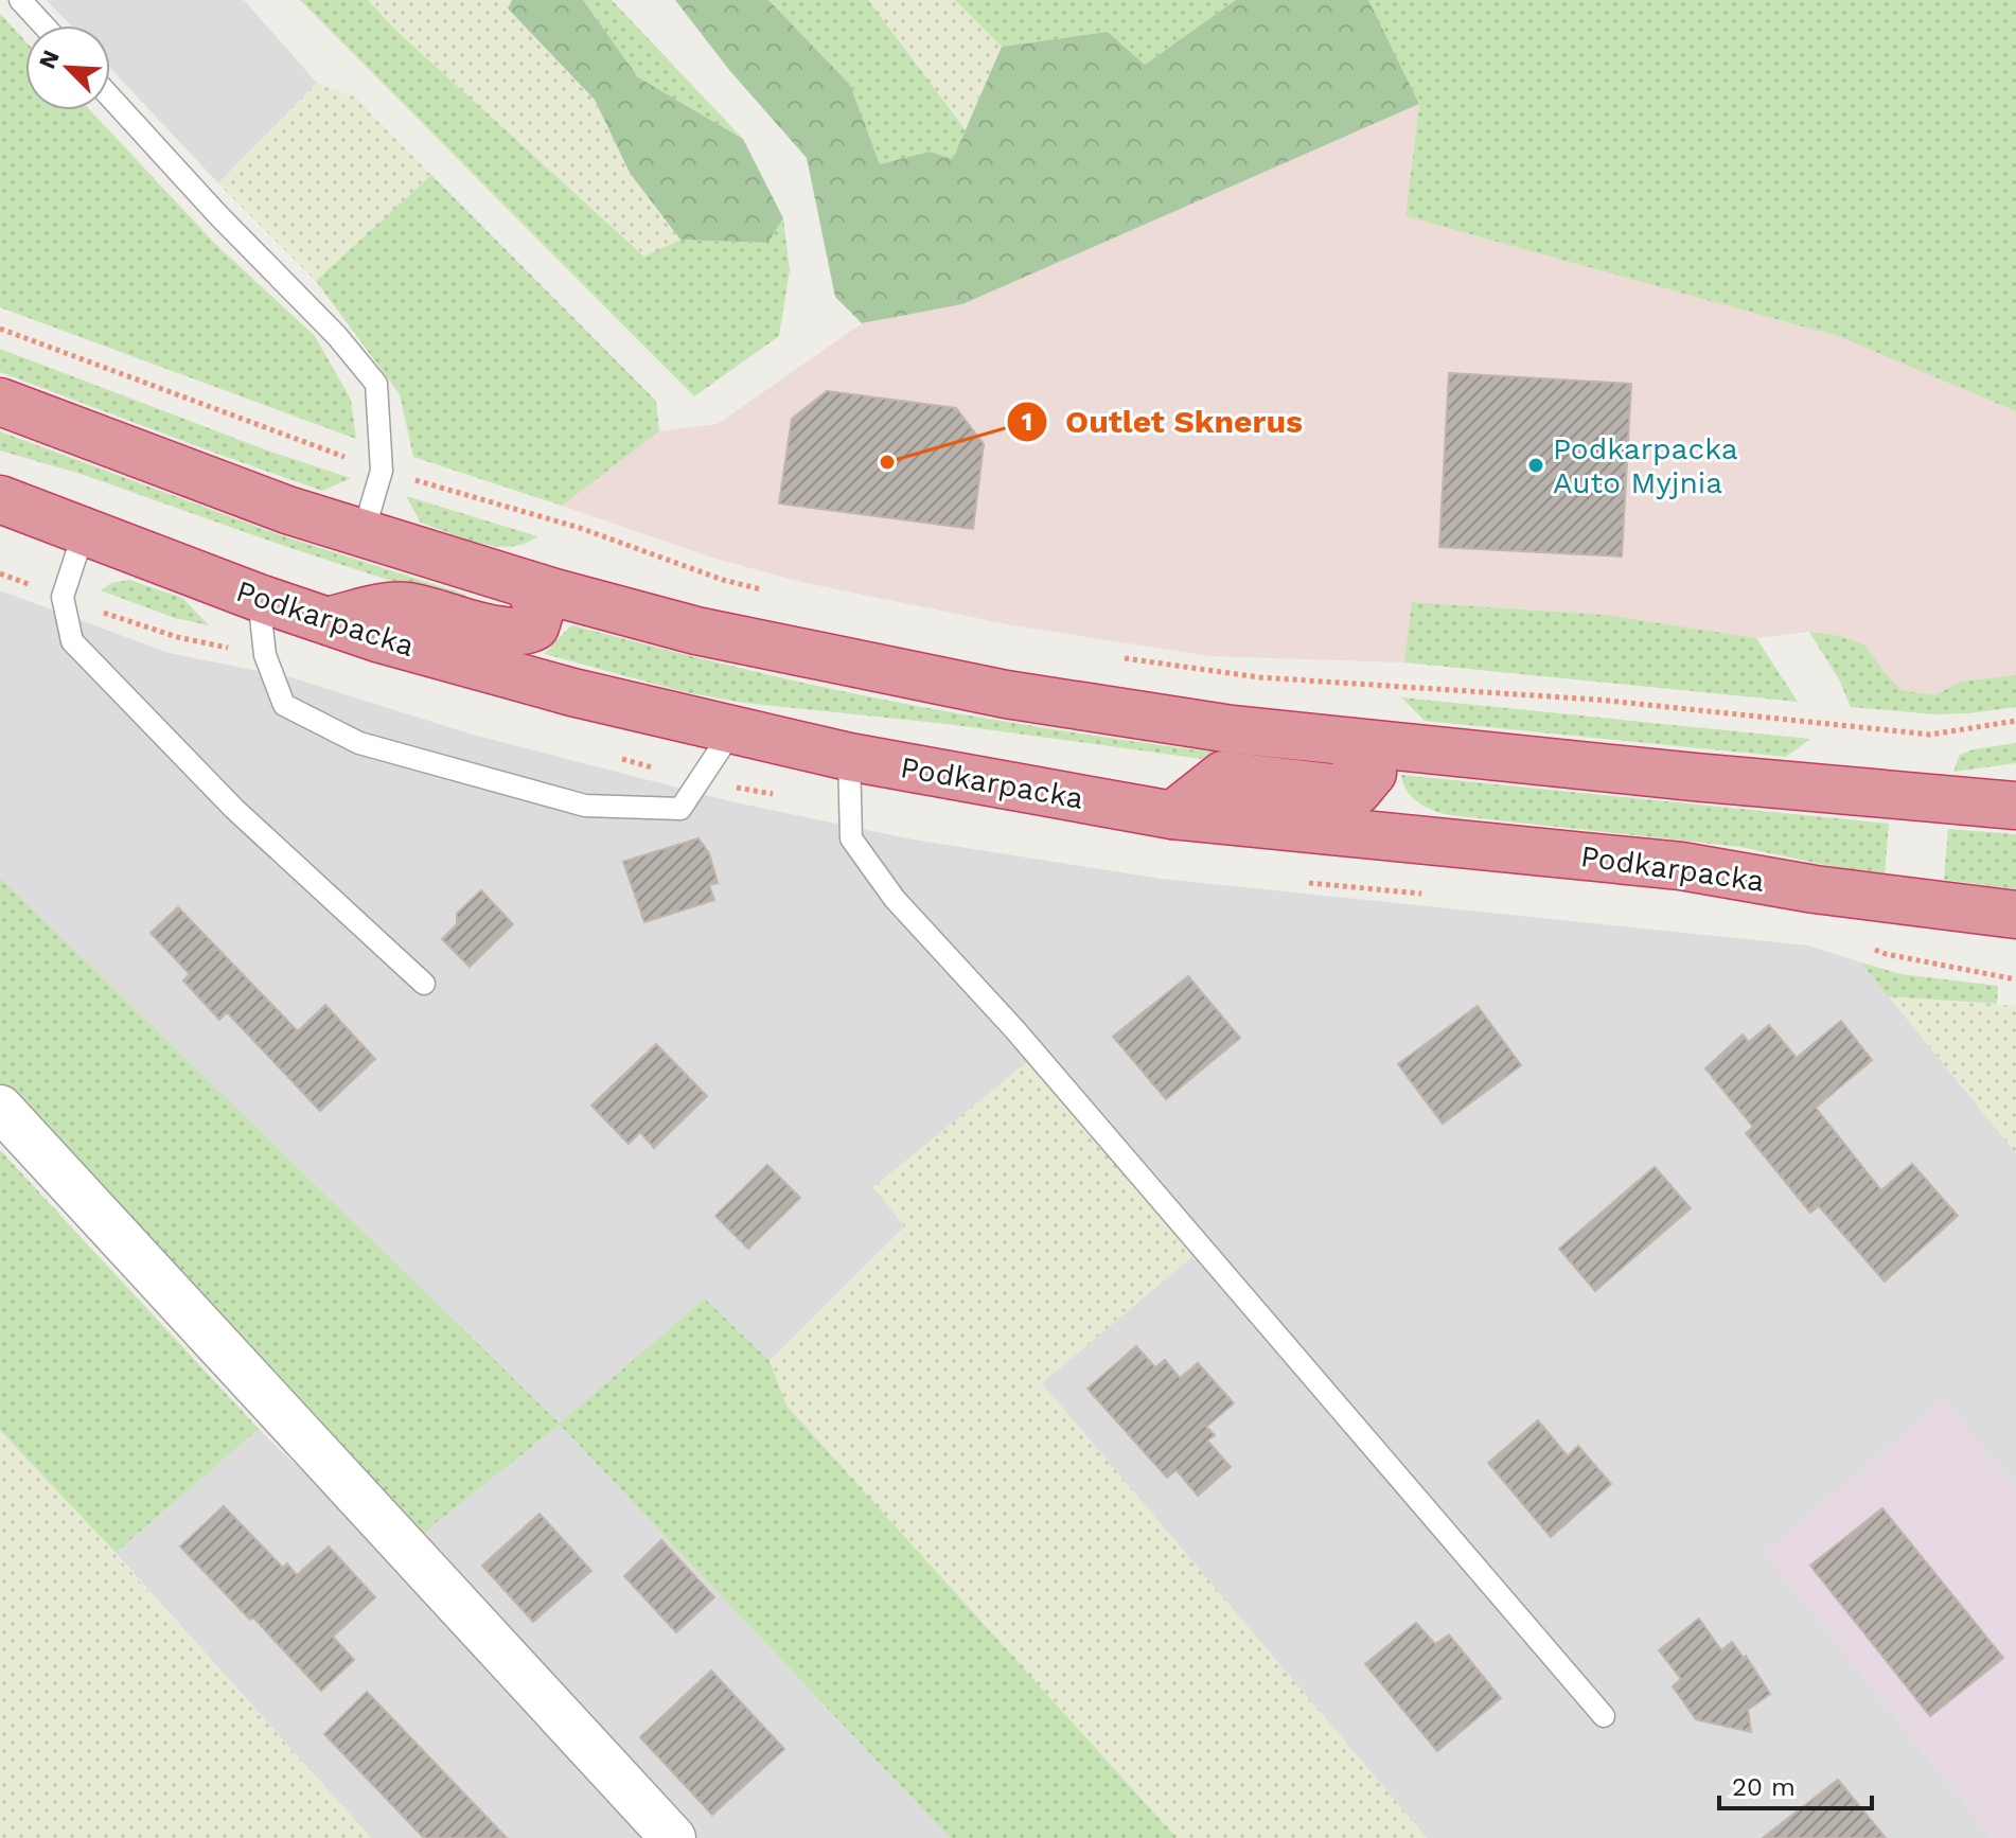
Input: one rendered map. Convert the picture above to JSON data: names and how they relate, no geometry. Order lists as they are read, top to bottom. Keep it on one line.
{"streets":{"highway":["Podkarpacka"]},"places":["Outlet Sknerus","Podkarpacka Auto Myjnia"],"scale_bar":"20 m","north":"top left"}
